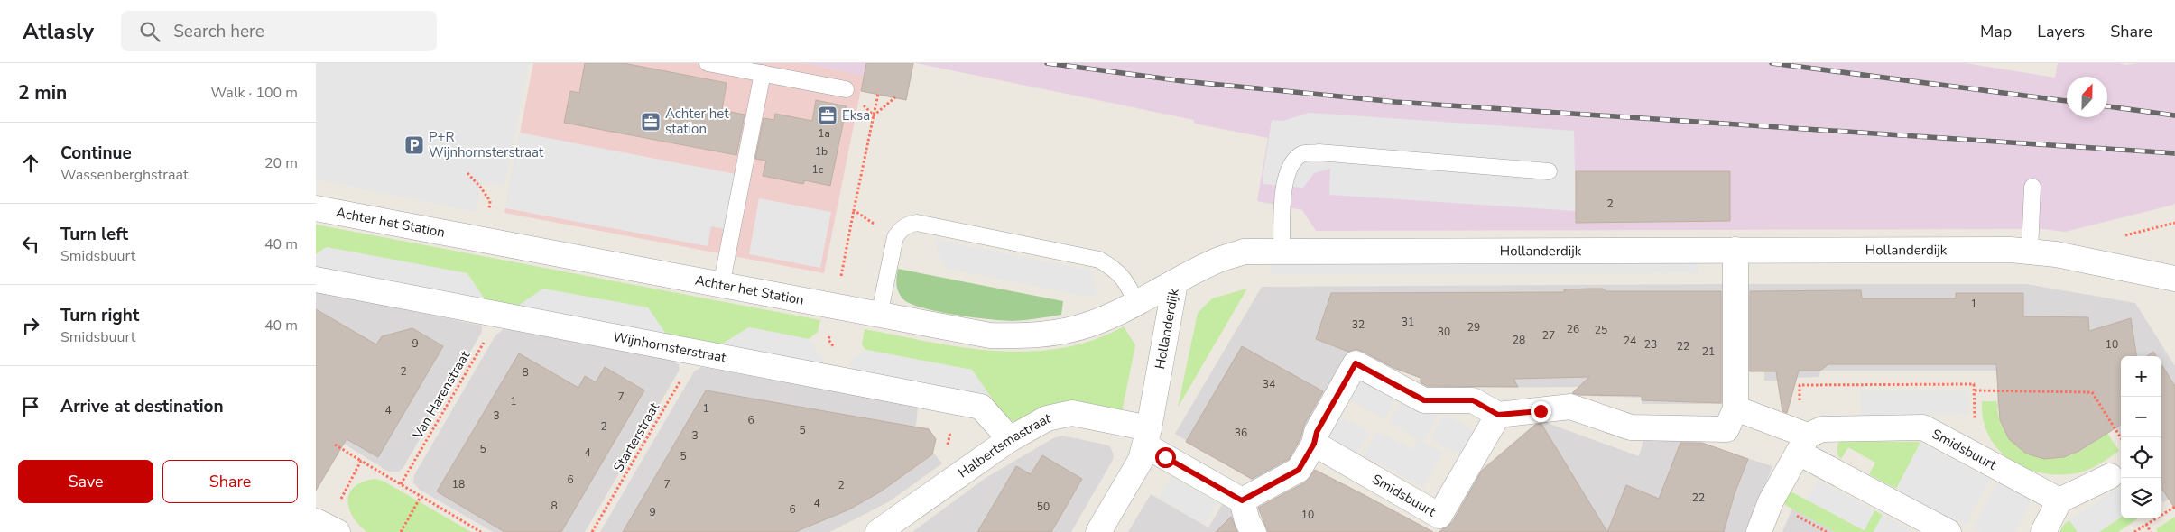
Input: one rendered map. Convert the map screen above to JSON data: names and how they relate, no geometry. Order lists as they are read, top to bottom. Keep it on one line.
{"streets":{"street":["Achter het Station","Hollanderdijk","Wijnhornsterstraat","Halbertsmastraat","Smidsbuurt"],"path":["Van Harenstraat","Starterstraat"]},"crossings":[["Achter het Station","Hollanderdijk"],["Hollanderdijk","Halbertsmastraat"],["Wijnhornsterstraat","Van Harenstraat"],["Wijnhornsterstraat","Starterstraat"],["Wijnhornsterstraat","Halbertsmastraat"]],"places":{"office":["Eksa","Achter het station"],"parking":["P+R Wijnhornsterstraat"]},"house_numbers":["1a","1b","1c","2","1","31","32","29","26","25","30","27","28","24","9","23","10","22","21","2","8","34","7","1","1","4","3","6","2","5","36","3","5","4","5","6","18","7","2","22","4","8","50","6","9","10"],"north":"top","page":{"header":"Atlasly","search":"Search here","nav":["Map","Layers","Share"],"heading":["2 min","Walk · 100 m"],"list":[["Continue","Wassenberghstraat","20 m"],["Turn left","Smidsbuurt","40 m"],["Turn right","Smidsbuurt","40 m"],"Arrive at destination"],"map_buttons":["+","−"],"buttons":["Save","Share"]}}
